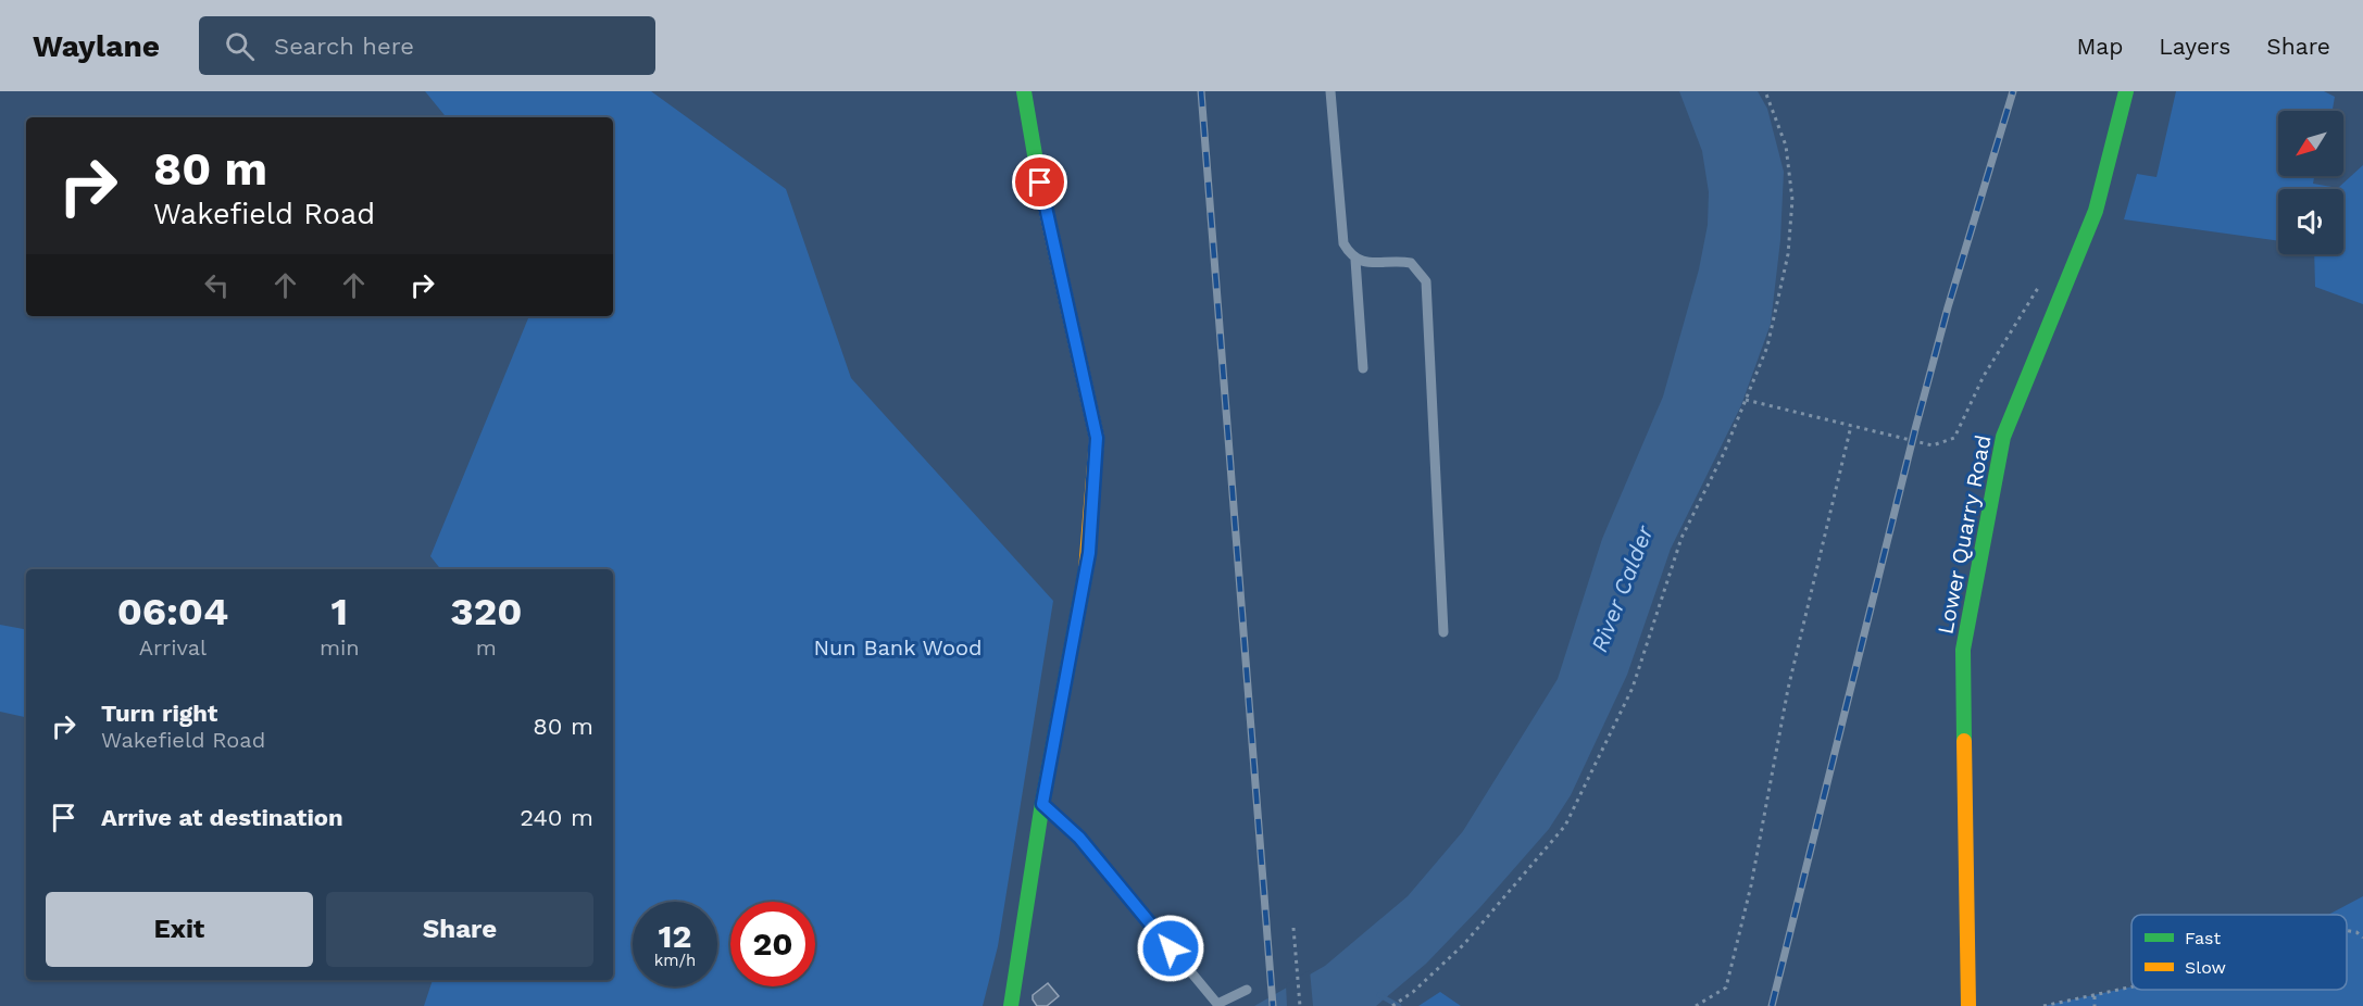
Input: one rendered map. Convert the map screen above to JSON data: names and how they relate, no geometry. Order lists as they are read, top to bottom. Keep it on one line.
{"streets":{"main road":["Lower Quarry Road"]},"water":["River Calder"],"parks":["Nun Bank Wood"],"legend":["Fast","Slow"],"north":"bottom left","page":{"header":"Waylane","search":"Search here","nav":["Map","Layers","Share"],"turn":["80 m","Wakefield Road"],"eta":["06:04","Arrival","1","min","320","m"],"list":[{"name":"Turn right","note":"Wakefield Road","value":"80 m"},{"name":"Arrive at destination","value":"240 m"}],"buttons":["Exit","Share"],"speed":"12 km/h","limit":"20"}}
